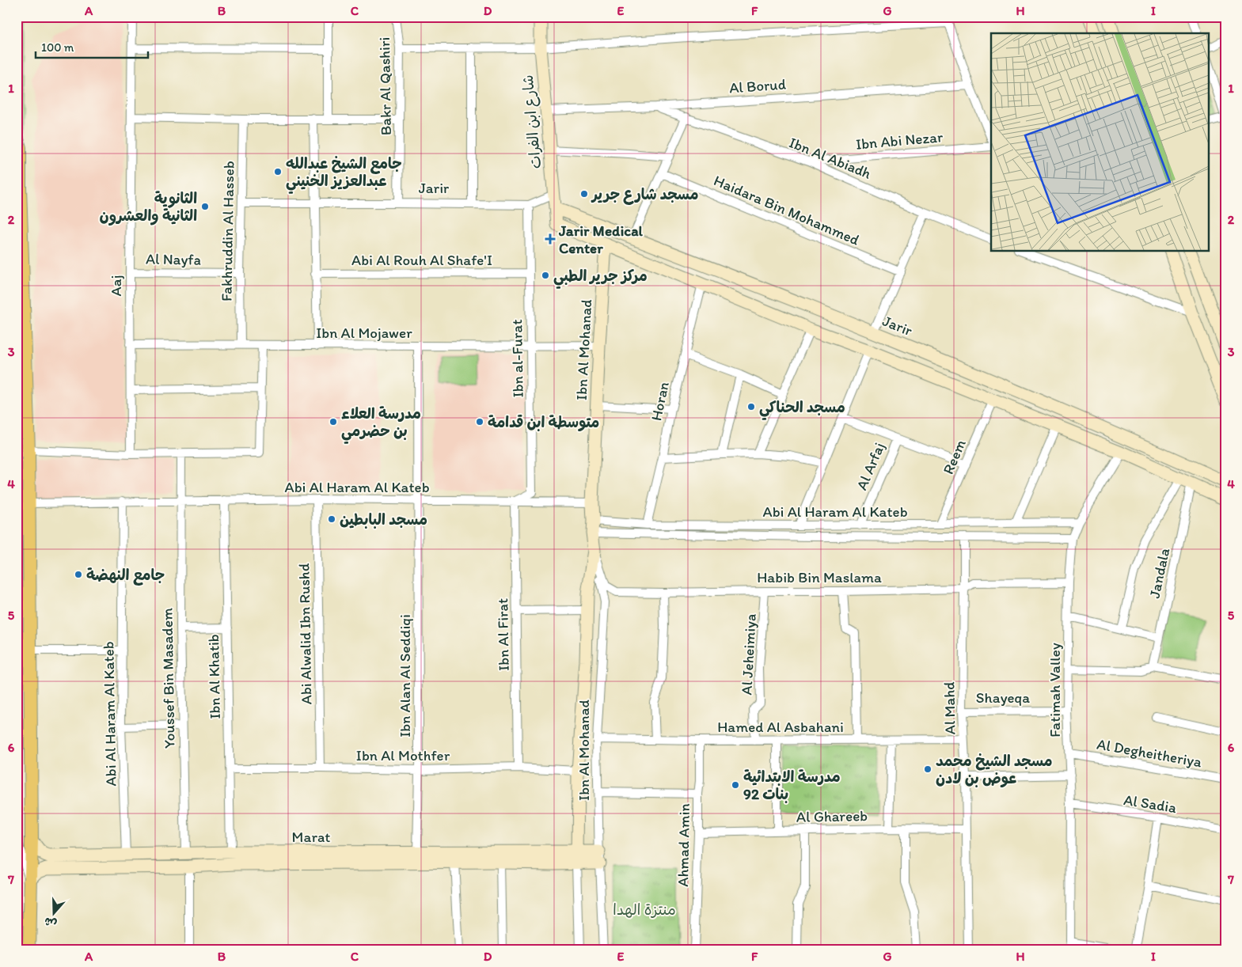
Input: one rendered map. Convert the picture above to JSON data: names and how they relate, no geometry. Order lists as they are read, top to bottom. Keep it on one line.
{"streets":{"main road":["شارع ابن الفرات","Jarir","Ibn Al Mohanad","Marat"],"street":["Al Borud","Bakr Al Qashiri","Ibn Abi Nezar","Ibn Al Abiadh","Haidara Bin Mohammed","Fakhruddin Al Hasseb","Al Nayfa","Abi Al Rouh Al Shafe'I","Aaj","Ibn Al Mojawer","Ibn al-Furat","Horan","Reem","Al Arfaj","Abi Al Haram Al Kateb","Jandala","Habib Bin Maslama","Abi Alwalid Ibn Rushd","Ibn Al Firat","Al Jeheimiya","Ibn Alan Al Seddiqi","Ibn Al Khatib","Youssef Bin Masadem","Fatimah Valley","Shayeqa","Al Mahd","Hamed Al Asbahani","Al Degheitheriya","Ibn Al Mothfer","Al Sadia","Al Ghareeb","Ahmad Amin"]},"crossings":[["Al Borud","شارع ابن الفرات"],["Al Borud","Ibn Al Abiadh"],["Bakr Al Qashiri","Jarir"],["شارع ابن الفرات","Jarir"],["شارع ابن الفرات","Ibn Al Mohanad"],["Ibn Abi Nezar","Ibn Al Abiadh"],["Jarir","Fakhruddin Al Hasseb"],["Jarir","Ibn al-Furat"],["Fakhruddin Al Hasseb","Al Nayfa"],["Fakhruddin Al Hasseb","Ibn Al Mojawer"],["Al Nayfa","Aaj"],["Abi Al Rouh Al Shafe'I","Ibn al-Furat"],["Aaj","Ibn Al Mojawer"],["Ibn Al Mojawer","Ibn Al Mohanad"],["Ibn Al Mojawer","Ibn al-Furat"],["Ibn Al Mojawer","Ibn Alan Al Seddiqi"],["Ibn Al Mohanad","Abi Al Haram Al Kateb"],["Ibn Al Mohanad","Habib Bin Maslama"],["Ibn Al Mohanad","Hamed Al Asbahani"],["Ibn Al Mohanad","Ibn Al Mothfer"],["Ibn Al Mohanad","Marat"],["Ibn al-Furat","Abi Al Haram Al Kateb"],["Ibn al-Furat","Ibn Al Firat"],["Horan","Abi Al Haram Al Kateb"],["Reem","Abi Al Haram Al Kateb"],["Al Arfaj","Abi Al Haram Al Kateb"],["Abi Al Haram Al Kateb","Abi Alwalid Ibn Rushd"],["Abi Al Haram Al Kateb","Ibn Al Firat"],["Abi Al Haram Al Kateb","Ibn Alan Al Seddiqi"],["Abi Al Haram Al Kateb","Ibn Al Khatib"],["Abi Al Haram Al Kateb","Youssef Bin Masadem"],["Abi Al Haram Al Kateb","Fatimah Valley"],["Abi Al Haram Al Kateb","Al Mahd"],["Abi Al Haram Al Kateb","Marat"],["Habib Bin Maslama","Al Jeheimiya"],["Habib Bin Maslama","Fatimah Valley"],["Habib Bin Maslama","Al Mahd"],["Abi Alwalid Ibn Rushd","Ibn Al Mothfer"],["Ibn Al Firat","Ibn Al Mothfer"],["Al Jeheimiya","Hamed Al Asbahani"],["Ibn Alan Al Seddiqi","Ibn Al Mothfer"],["Ibn Alan Al Seddiqi","Marat"],["Ibn Al Khatib","Ibn Al Mothfer"],["Ibn Al Khatib","Marat"],["Youssef Bin Masadem","Marat"],["Fatimah Valley","Shayeqa"],["Fatimah Valley","Al Degheitheriya"],["Fatimah Valley","Al Sadia"],["Shayeqa","Al Mahd"],["Al Mahd","Hamed Al Asbahani"],["Al Mahd","Al Ghareeb"],["Hamed Al Asbahani","Ahmad Amin"],["Al Ghareeb","Ahmad Amin"]],"parks":["منتزة الهدا"],"places":{"other":["جامع الشيخ عبدالله عبدالعزيز الخنيني","مسجد شارع جرير","الثانوية الثانية والعشرون","مركز جرير الطبي","مسجد الحناكي","مدرسة العلاء بن حضرمي","متوسطة ابن قدامة","مسجد البابطين","جامع النهضة","مسجد الشيخ محمد عوض بن لادن","مدرسة الابتدائية 92 بنات"],"health":["Jarir Medical Center"]},"scale_bar":"100 m","north":"bottom","grid":{"columns":["A","B","C","D","E","F","G","H","I"],"rows":["1","2","3","4","5","6","7"]}}
